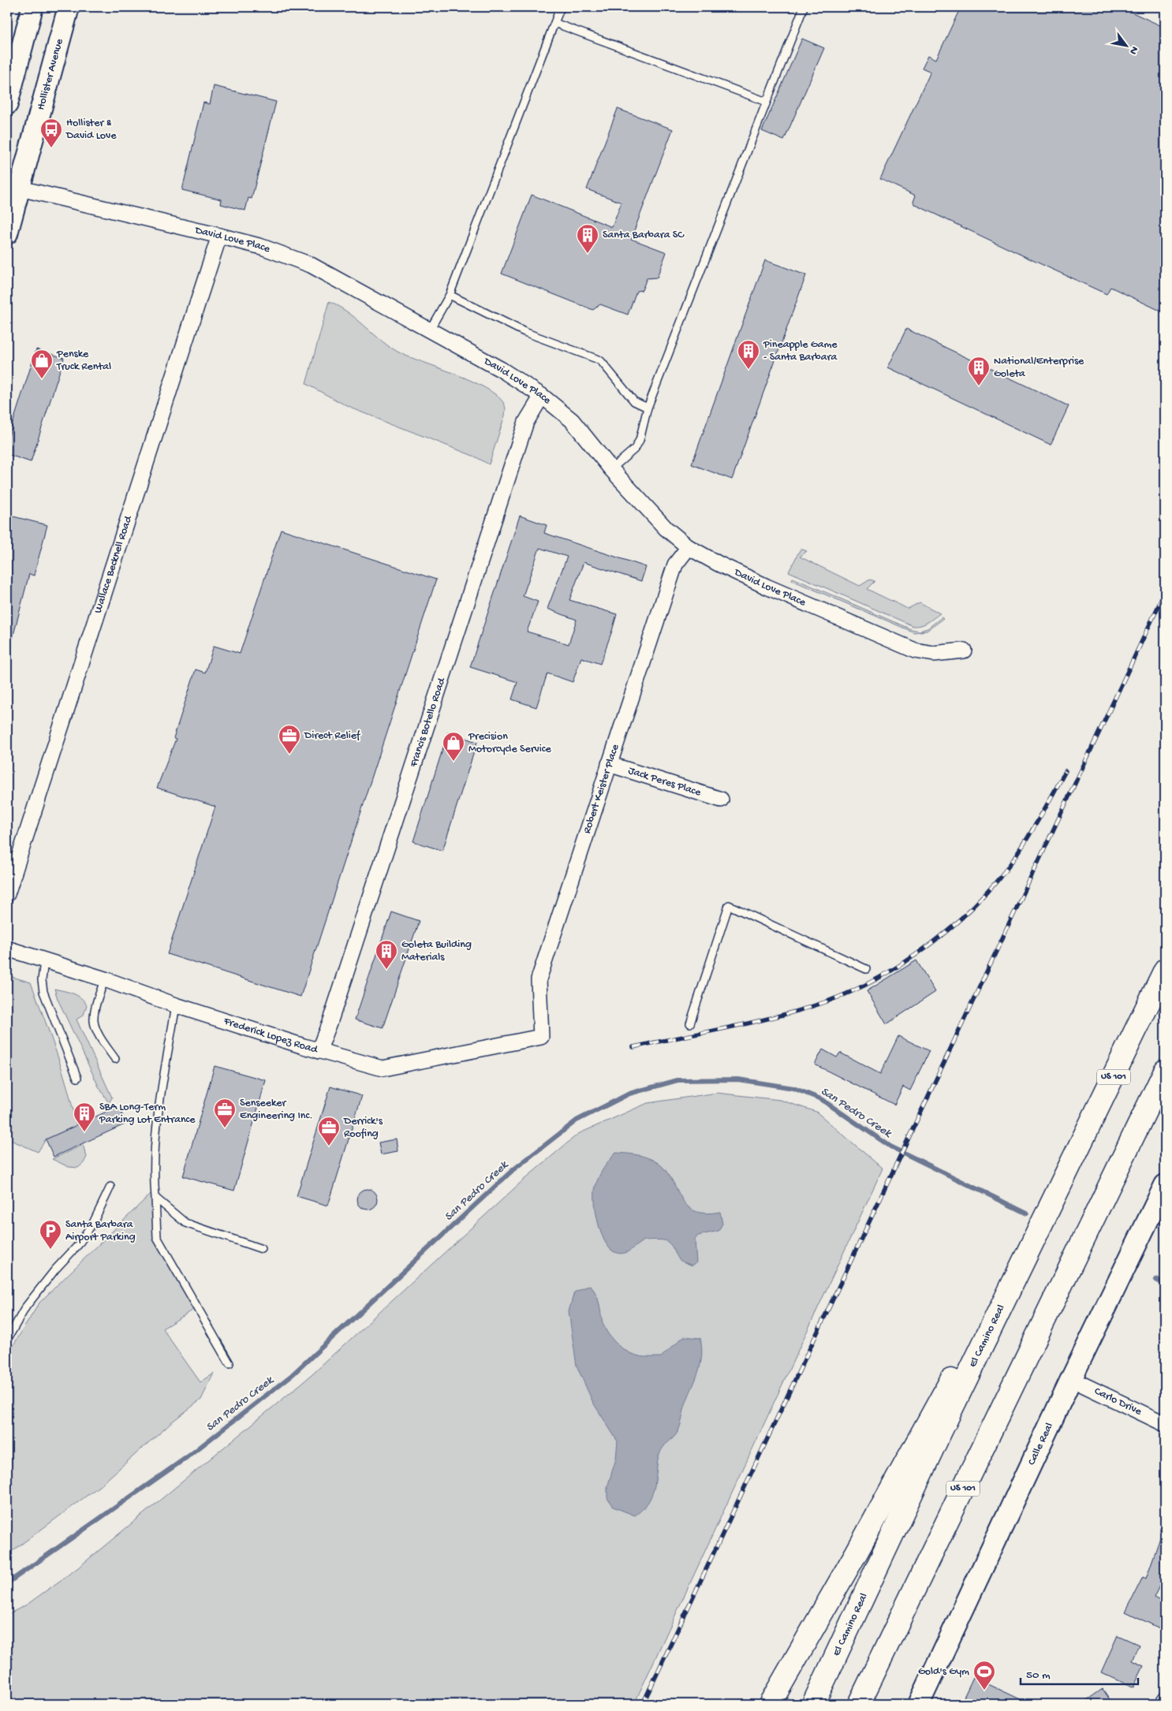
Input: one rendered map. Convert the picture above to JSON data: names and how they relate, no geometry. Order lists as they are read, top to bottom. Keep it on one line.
{"streets":{"highway":["US 101","El Camino Real"],"main road":["Hollister Avenue","Calle Real"],"street":["David Love Place","Wallace Becknell Road","Francis Botello Road","Jack Peres Place","Robert Keister Place","Frederick Lopez Road","Carlo Drive"]},"crossings":[["Hollister Avenue","David Love Place"],["David Love Place","Wallace Becknell Road"],["David Love Place","Francis Botello Road"],["David Love Place","Robert Keister Place"],["Francis Botello Road","Frederick Lopez Road"],["Jack Peres Place","Robert Keister Place"],["Robert Keister Place","Frederick Lopez Road"],["Carlo Drive","Calle Real"]],"water":["San Pedro Creek"],"places":{"bus stop":["Hollister & David Love"],"building":["Santa Barbara SC","Pineapple Game - Santa Barbara","National/Enterprise Goleta","Goleta Building Materials","SBA Long-Term Parking Lot Entrance"],"shop":["Penske Truck Rental","Precision Motorcycle Service"],"office":["Direct Relief","Senseeker Engineering Inc.","Derrick's Roofing"],"parking":["Santa Barbara Airport Parking"],"sports":["Gold's Gym"]},"scale_bar":"50 m","north":"bottom right"}
